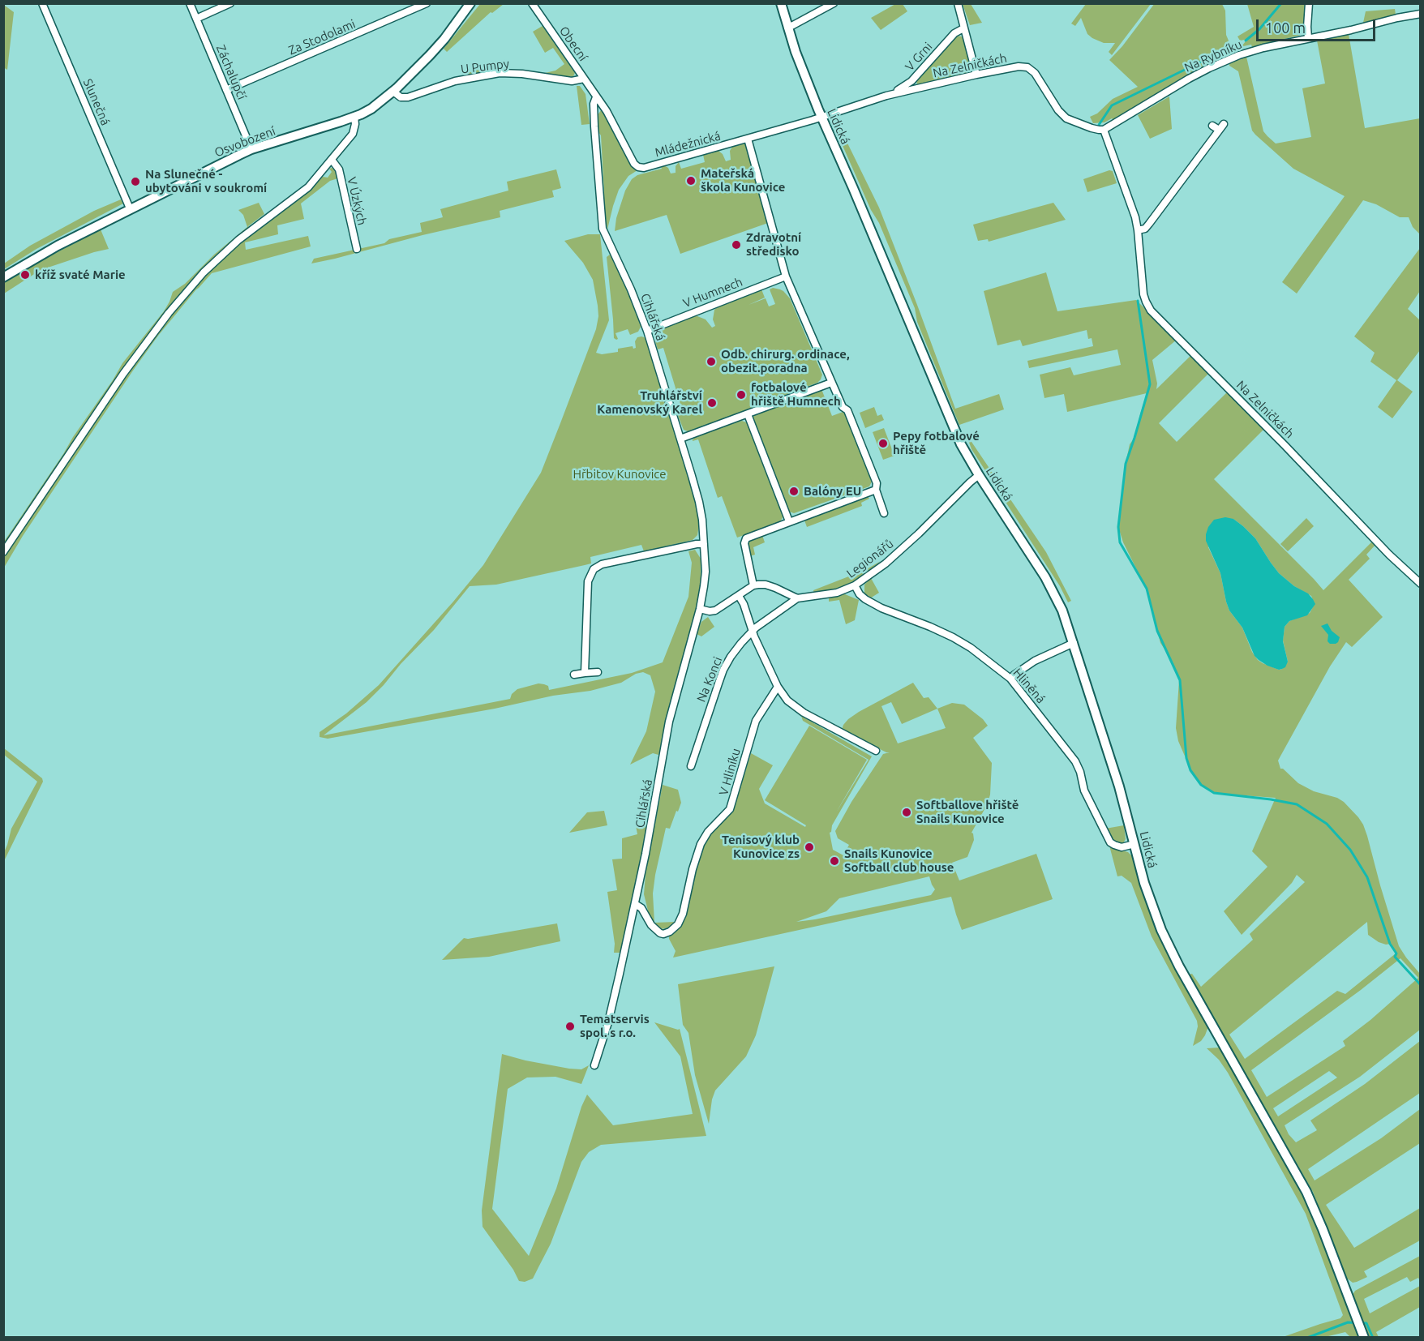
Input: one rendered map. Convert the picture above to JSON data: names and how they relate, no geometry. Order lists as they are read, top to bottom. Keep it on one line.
{"streets":{"main road":["Lidická","Osvobození"],"street":["Za Stodolami","Obecní","Na Rybníku","V Grni","Na Zelničkách","U Pumpy","Záchalupčí","Slunečná","Mládežnická","V Úzkých","V Humnech","Cihlářská","Legionářů","Na Konci","Hliněná","V Hliníku"]},"crossings":[["Za Stodolami","Záchalupčí"],["Obecní","U Pumpy"],["Obecní","Mládežnická"],["Obecní","Cihlářská"],["Na Rybníku","Na Zelničkách"],["V Grni","Na Zelničkách"],["Na Zelničkách","Lidická"],["Na Zelničkách","Mládežnická"],["U Pumpy","Osvobození"],["Záchalupčí","Osvobození"],["Slunečná","Osvobození"],["Lidická","Mládežnická"],["Lidická","Legionářů"],["Lidická","Hliněná"],["Mládežnická","Cihlářská"],["V Humnech","Cihlářská"],["Cihlářská","V Hliníku"],["Legionářů","Na Konci"],["Legionářů","Hliněná"]],"parks":["Hřbitov Kunovice"],"places":["Mateřská škola Kunovice","Na Slunečné - ubytováni v soukromí","Zdravotní středisko","kříž svaté Marie","Odb. chirurg. ordinace, obezit.poradna","fotbalové hřiště Humnech","Truhlářství Kamenovský Karel","Pepy fotbalové hřiště","Balóny EU","Softballove hřiště Snails Kunovice","Tenisový klub Kunovice zs","Snails Kunovice Softball club house","Tematservis spol. s r.o."],"scale_bar":"100 m"}
